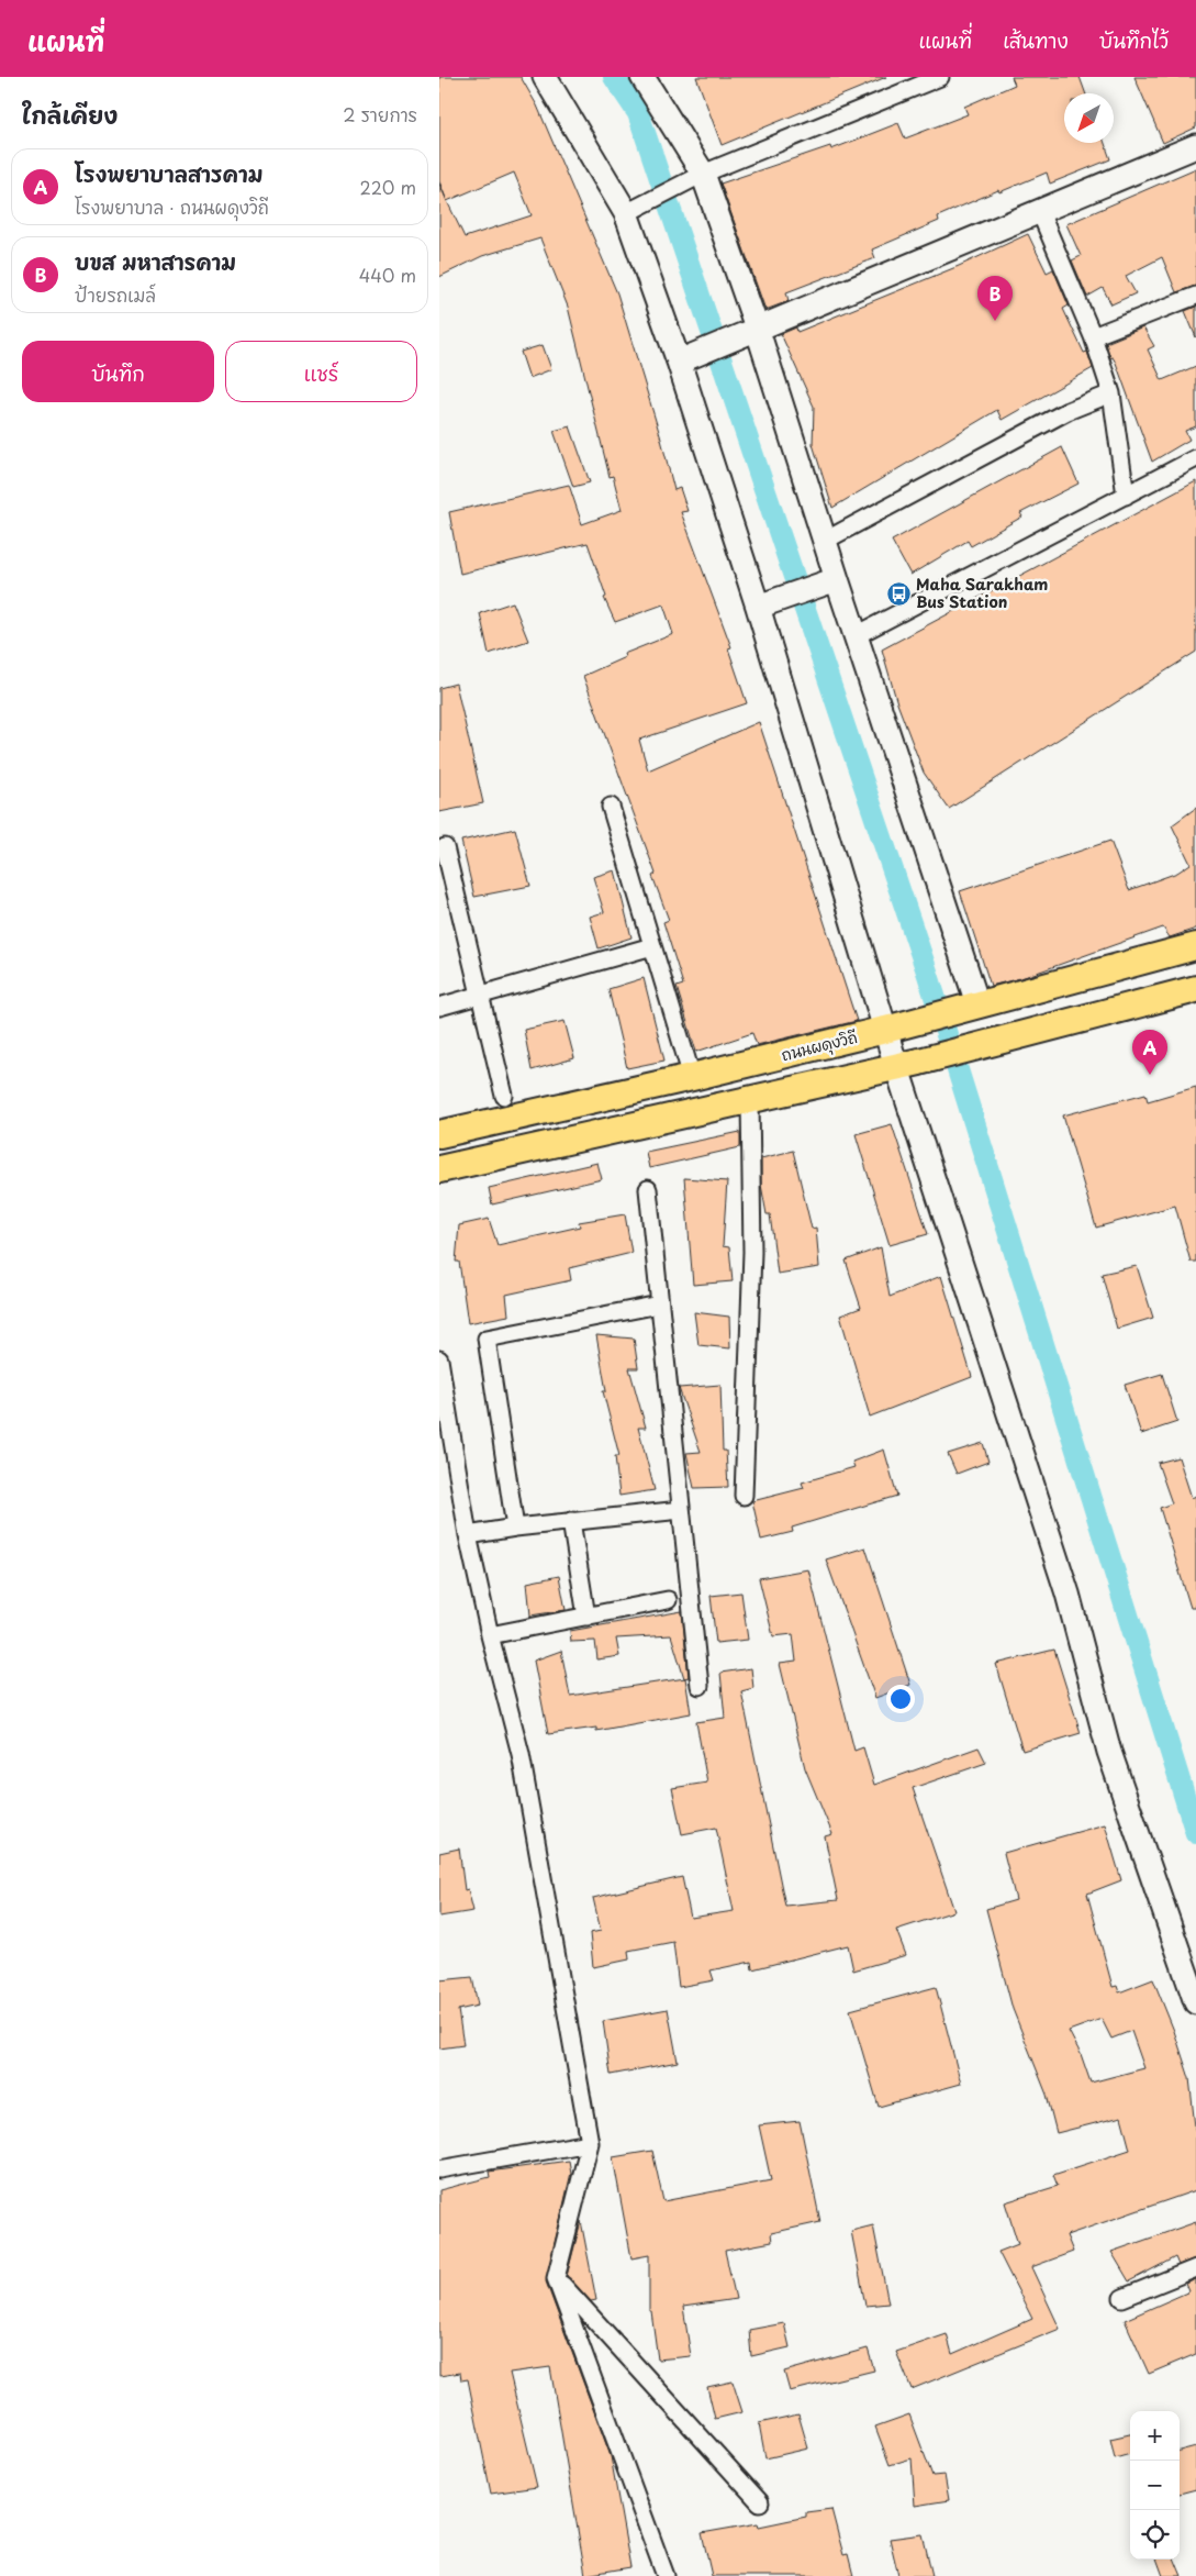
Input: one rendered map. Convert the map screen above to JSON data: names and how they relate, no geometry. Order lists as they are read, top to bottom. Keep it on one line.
{"streets":{"main road":["ถนนผดุงวิถี"]},"places":{"bus stop":["Maha Sarakham Bus Station"]},"north":"bottom left","page":{"header":"แผนที่","nav":["แผนที่","เส้นทาง","บันทึกไว้"],"heading":["ใกล้เคียง","2 รายการ"],"list":[{"mark":"A","name":"โรงพยาบาลสารคาม","note":"โรงพยาบาล · ถนนผดุงวิถี","value":"220 m"},{"mark":"B","name":"บขส มหาสารคาม","note":"ป้ายรถเมล์","value":"440 m"}],"pins":["B","A"],"buttons":["บันทึก","แชร์"],"map_buttons":["+","−"]}}
